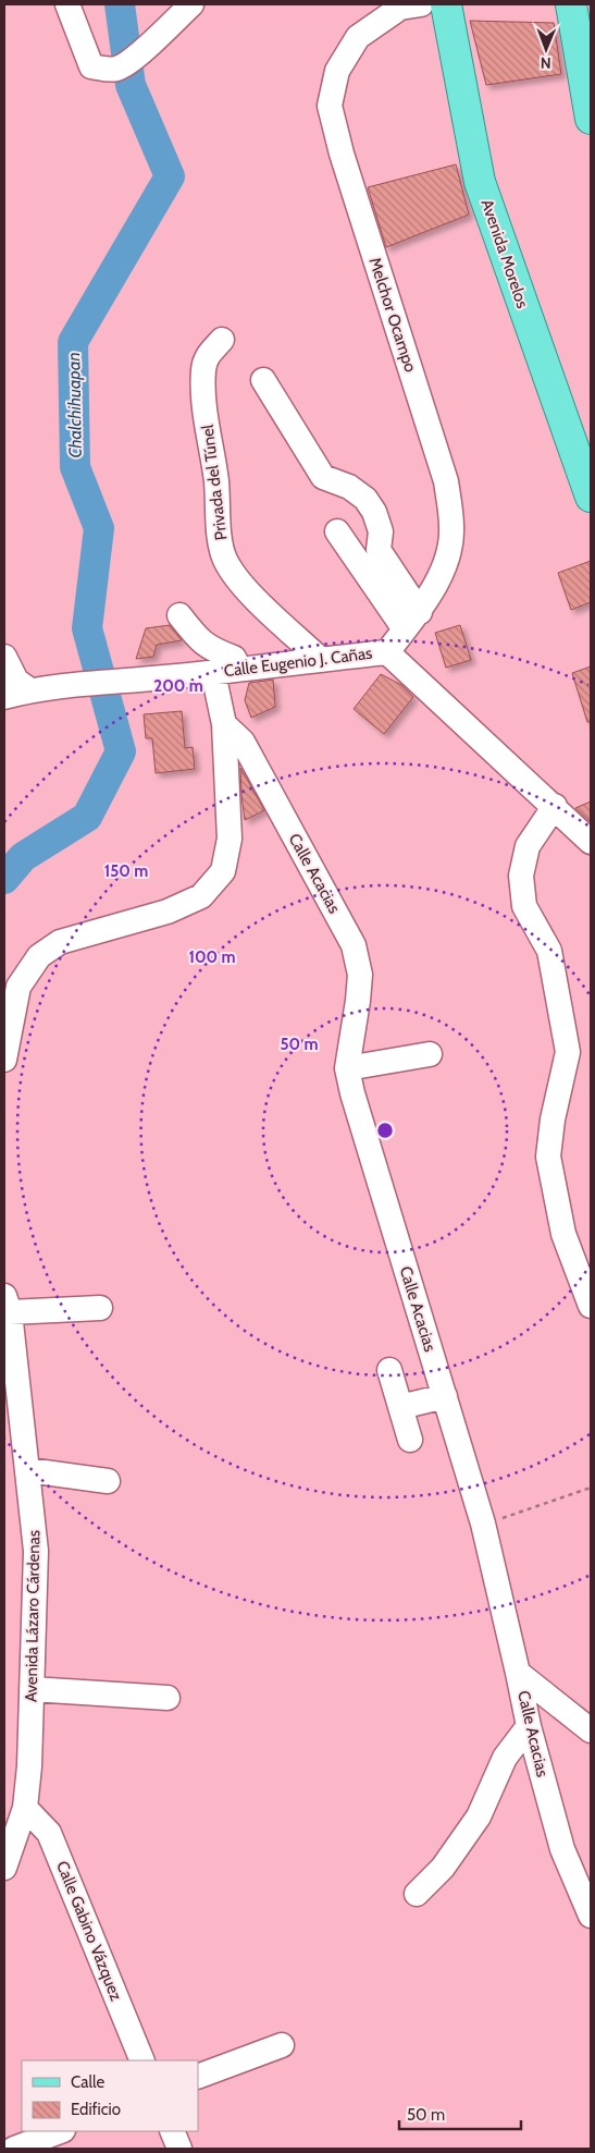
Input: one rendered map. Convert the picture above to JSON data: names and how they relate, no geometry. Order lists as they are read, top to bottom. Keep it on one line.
{"streets":{"main road":["Avenida Morelos"],"street":["Melchor Ocampo","Privada del Túnel","Calle Eugenio J. Cañas","Calle Acacias","Avenida Lázaro Cárdenas","Calle Gabino Vázquez"]},"crossings":[["Melchor Ocampo","Calle Eugenio J. Cañas"],["Privada del Túnel","Calle Eugenio J. Cañas"],["Avenida Lázaro Cárdenas","Calle Gabino Vázquez"]],"water":["Chalchihuapan"],"legend":["Calle","Edificio"],"scale_bar":"50 m","north":"bottom","rings":["200 m","150 m","100 m","50 m"]}
